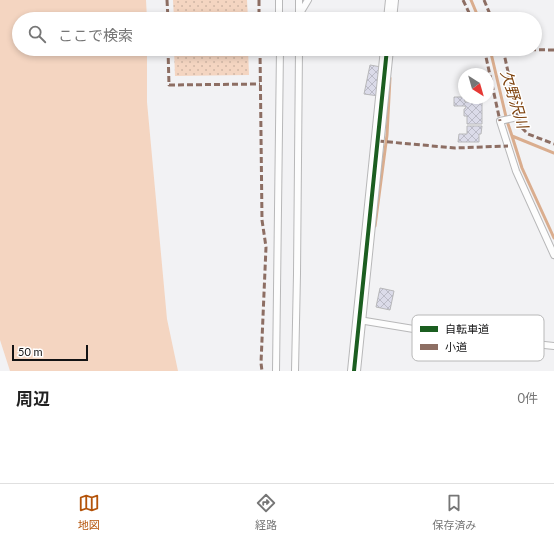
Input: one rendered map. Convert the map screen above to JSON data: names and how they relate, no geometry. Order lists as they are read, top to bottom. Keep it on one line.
{"water":["欠野沢川"],"legend":["自転車道","小道"],"scale_bar":"50 m","north":"bottom right","page":{"search":"ここで検索","scale":"50 m","heading":["周辺","0件"],"nav":["地図","経路","保存済み"]}}
